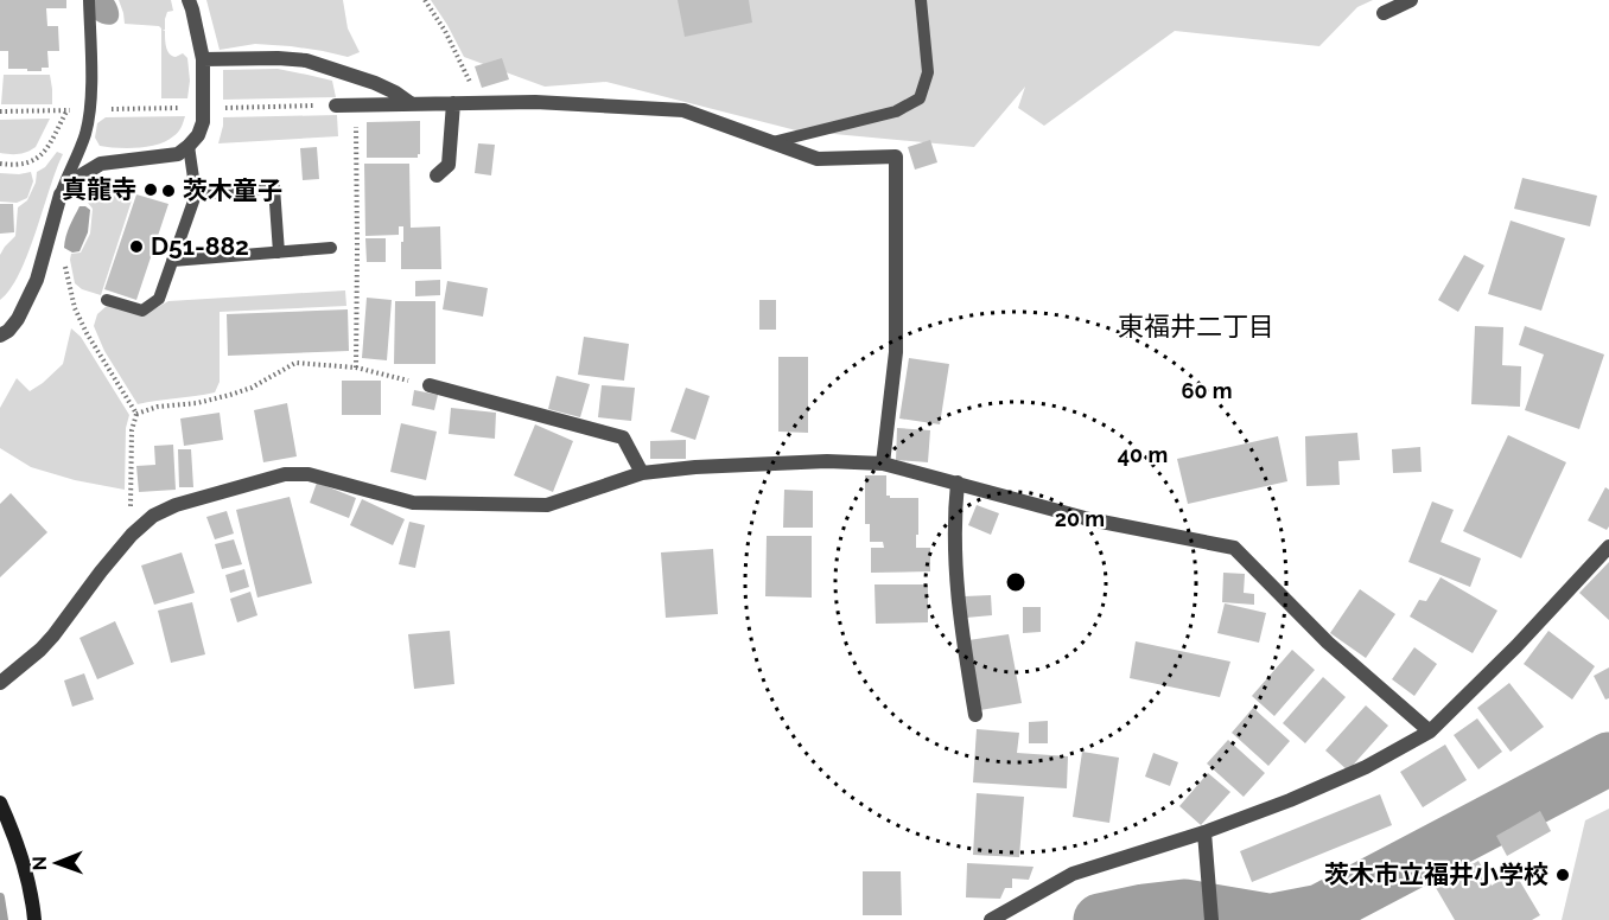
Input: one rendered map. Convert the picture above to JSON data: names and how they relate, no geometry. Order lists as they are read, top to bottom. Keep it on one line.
{"districts":["東福井二丁目"],"places":["真龍寺","茨木童子","D51-882","茨木市立福井小学校"],"north":"left","rings":["60 m","40 m","20 m"]}
